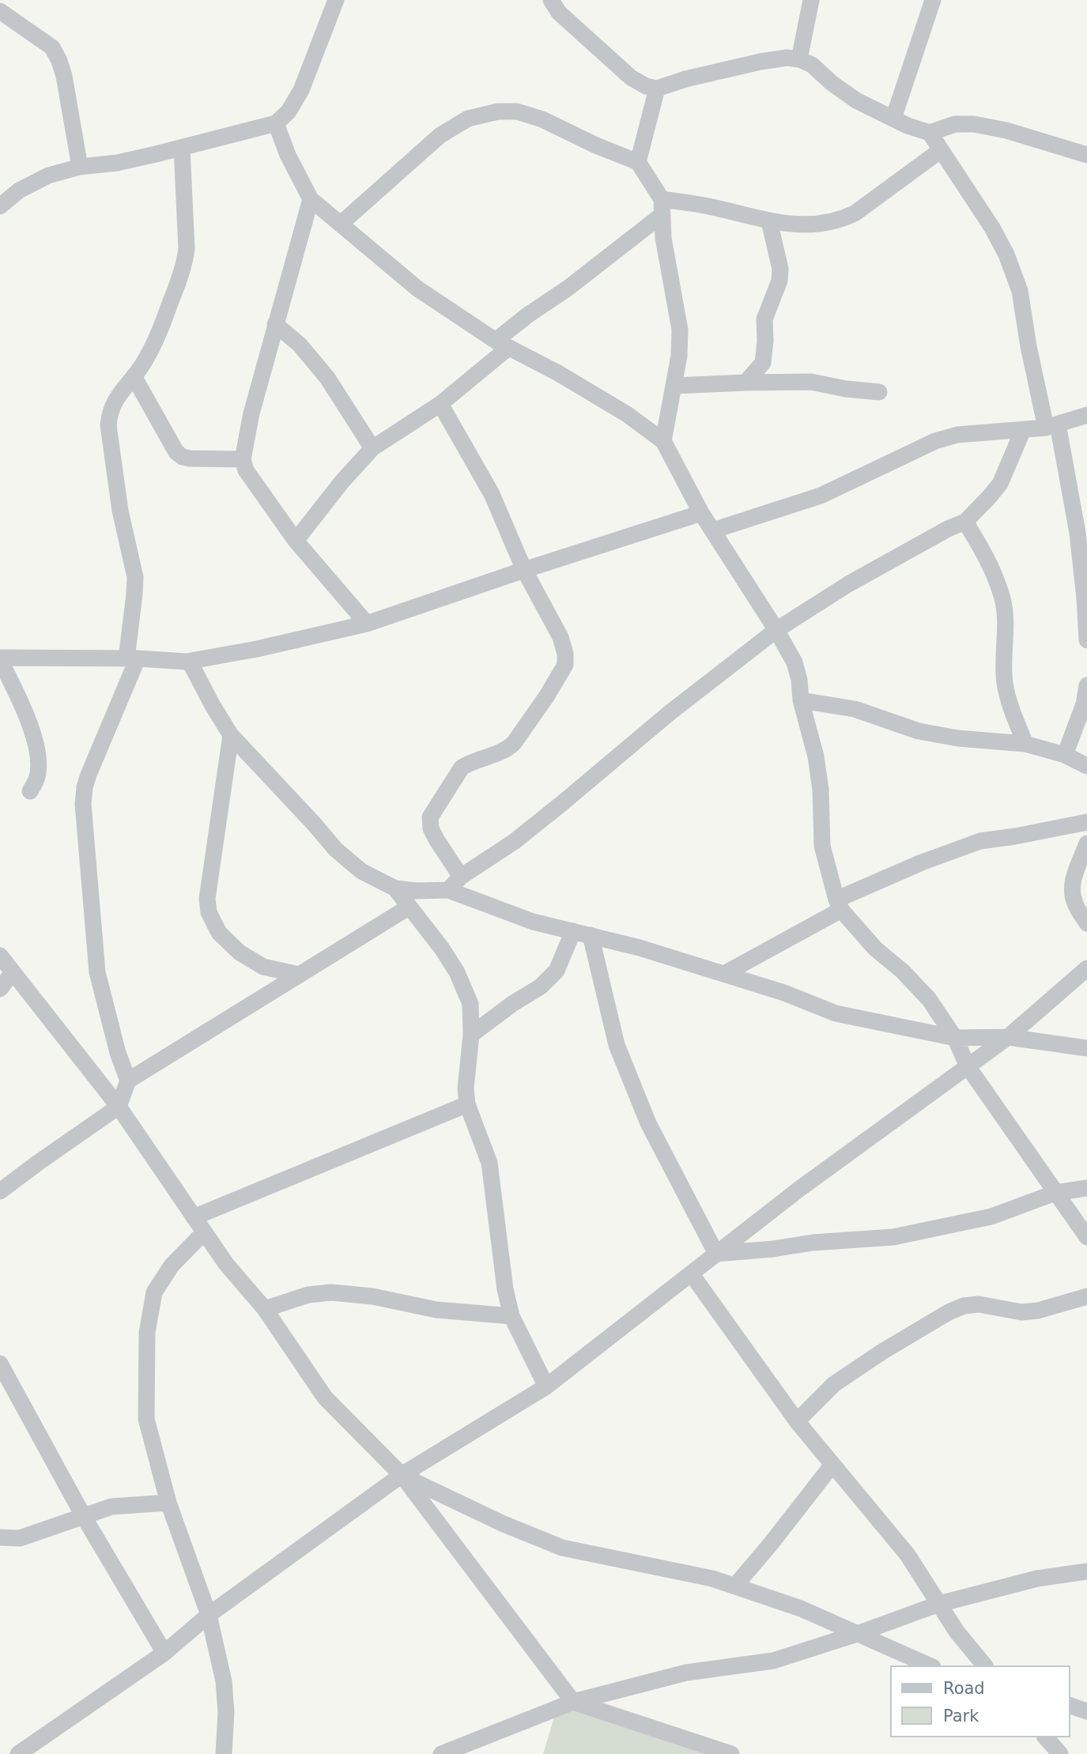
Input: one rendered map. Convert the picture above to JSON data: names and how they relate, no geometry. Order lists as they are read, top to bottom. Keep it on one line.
{"legend":["Road","Park"]}
